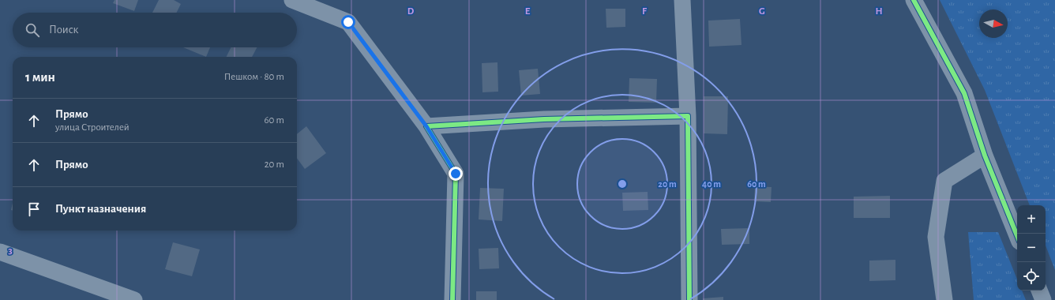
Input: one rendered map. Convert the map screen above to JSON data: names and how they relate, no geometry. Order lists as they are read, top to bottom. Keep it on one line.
{"north":"right","page":{"search":"Поиск","heading":["1 мин","Пешком · 80 m"],"list":[["Прямо","улица Строителей","60 m"],["Прямо","20 m"],"Пункт назначения"],"map_buttons":["+","−"]},"grid":{"columns":["D","E","F","G","H"],"rows":["3"]},"rings":["20 m","40 m","60 m"]}
